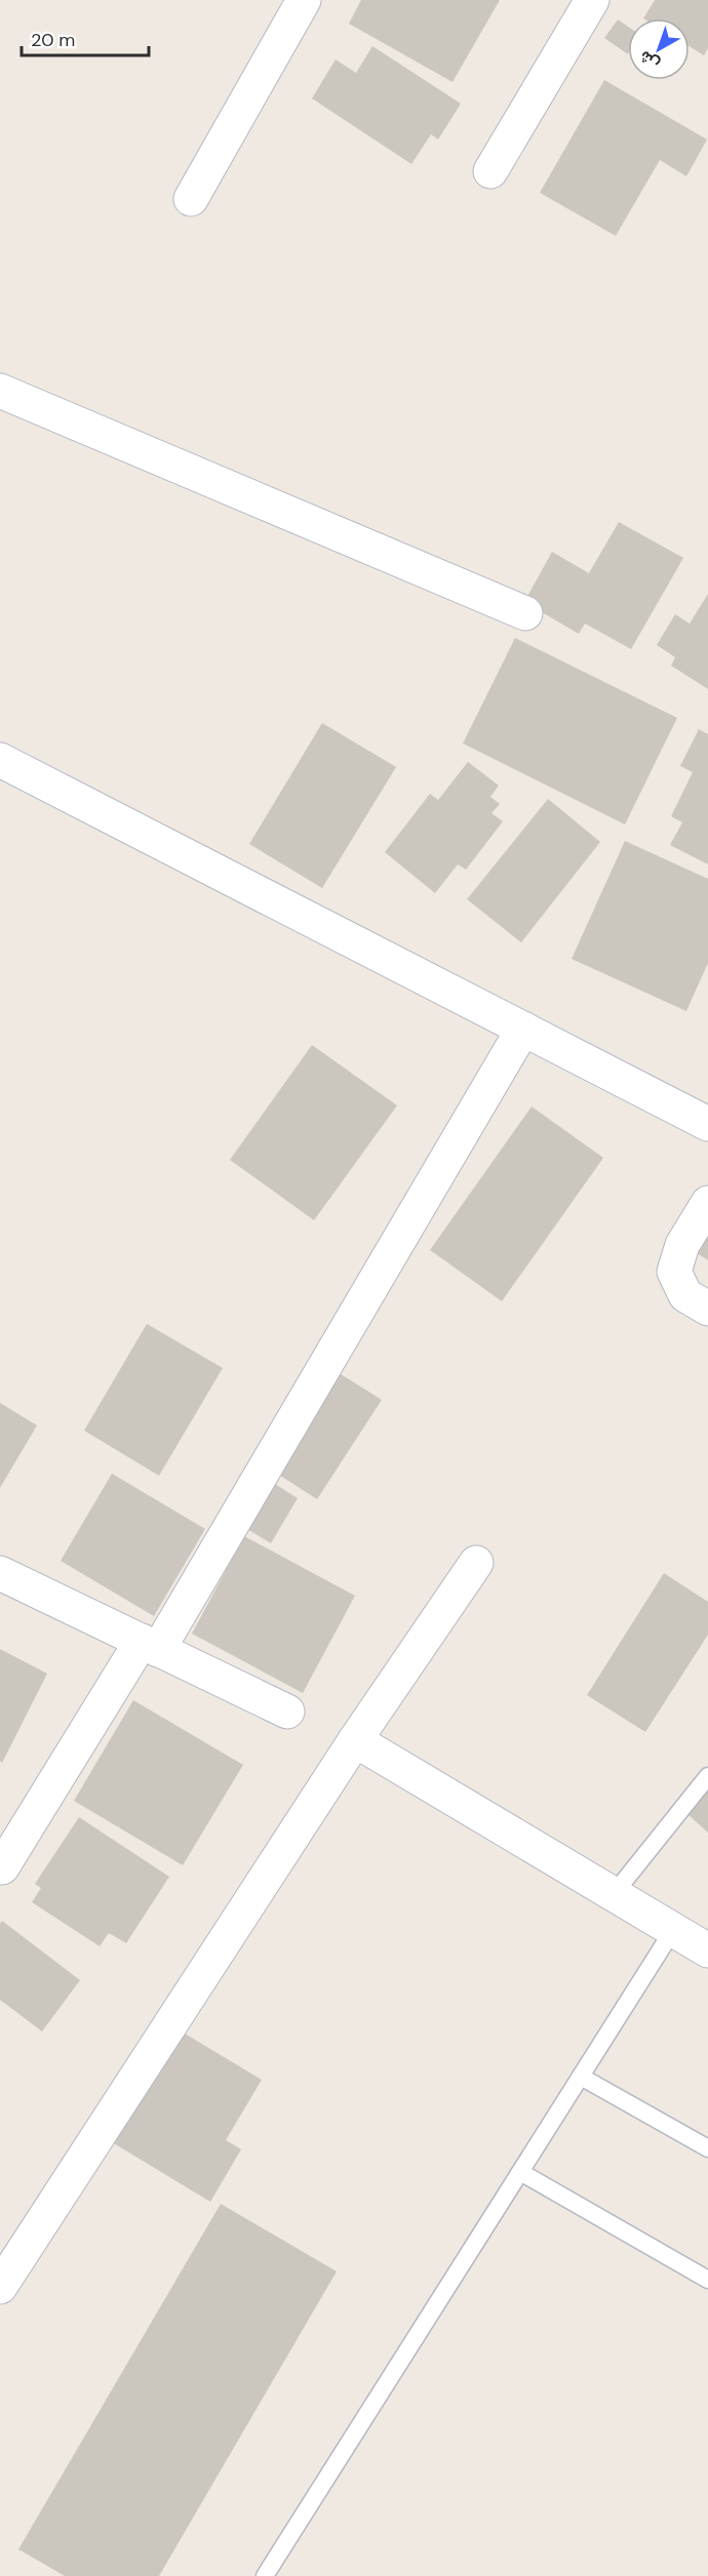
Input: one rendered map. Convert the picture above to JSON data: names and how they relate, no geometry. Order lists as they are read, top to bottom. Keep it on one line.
{"scale_bar":"20 m","north":"bottom left"}
